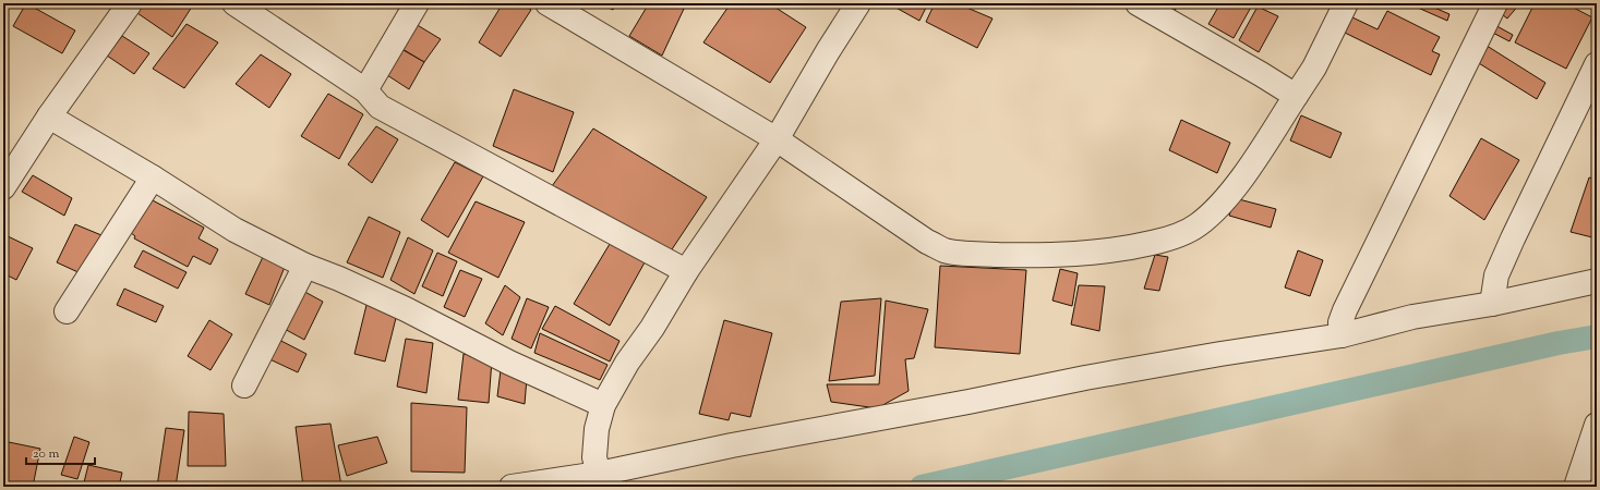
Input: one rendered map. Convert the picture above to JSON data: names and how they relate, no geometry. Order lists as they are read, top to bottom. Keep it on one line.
{"scale_bar":"20 m"}
